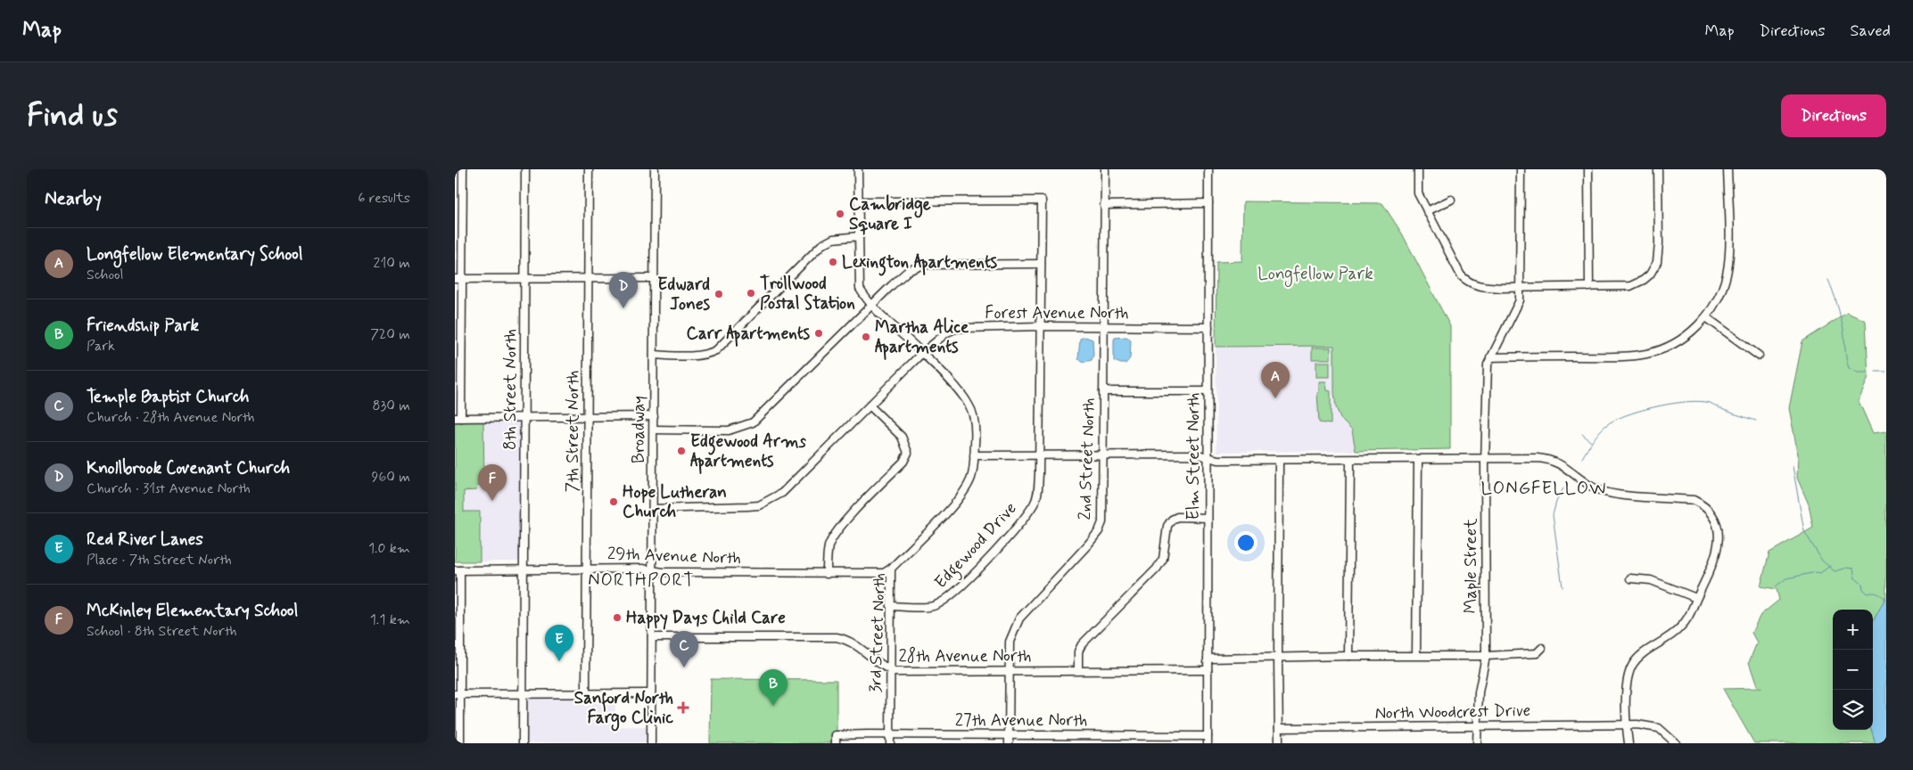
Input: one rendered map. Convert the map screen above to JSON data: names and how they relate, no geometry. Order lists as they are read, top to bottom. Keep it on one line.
{"streets":{"street":["Forest Avenue North","8th Street North","Broadway","7th Street North","Elm Street North","2nd Street North","Edgewood Drive","29th Avenue North","Maple Street","3rd Street North","28th Avenue North","North Woodcrest Drive","27th Avenue North"]},"crossings":[["Forest Avenue North","Broadway"],["Forest Avenue North","Elm Street North"],["Forest Avenue North","2nd Street North"],["Forest Avenue North","Edgewood Drive"],["Forest Avenue North","3rd Street North"],["8th Street North","29th Avenue North"],["Broadway","29th Avenue North"],["Broadway","28th Avenue North"],["7th Street North","29th Avenue North"],["Elm Street North","28th Avenue North"],["Elm Street North","27th Avenue North"],["2nd Street North","28th Avenue North"],["2nd Street North","27th Avenue North"],["Edgewood Drive","3rd Street North"],["29th Avenue North","3rd Street North"],["Maple Street","North Woodcrest Drive"],["3rd Street North","28th Avenue North"],["3rd Street North","27th Avenue North"]],"districts":["LONGFELLOW","NORTHPORT"],"parks":["Longfellow Park"],"places":{"other":["Cambridge Square I","Lexington Apartments","Trollwood Postal Station","Edward Jones","Carr Apartments","Martha Alice Apartments","Edgewood Arms Apartments","Hope Lutheran Church","Happy Days Child Care"],"health":["Sanford North Fargo Clinic"]},"page":{"header":"Map","nav":["Map","Directions","Saved"],"buttons":"Directions","title":"Find us","heading":["Nearby","6 results"],"list":[{"mark":"A","name":"Longfellow Elementary School","note":"School","value":"210 m"},{"mark":"B","name":"Friendship Park","note":"Park","value":"720 m"},{"mark":"C","name":"Temple Baptist Church","note":"Church · 28th Avenue North","value":"830 m"},{"mark":"D","name":"Knollbrook Covenant Church","note":"Church · 31st Avenue North","value":"960 m"},{"mark":"E","name":"Red River Lanes","note":"Place · 7th Street North","value":"1.0 km"},{"mark":"F","name":"McKinley Elementary School","note":"School · 8th Street North","value":"1.1 km"}],"pins":["D","A","F","E","C","B"],"map_buttons":["+","−"]}}
